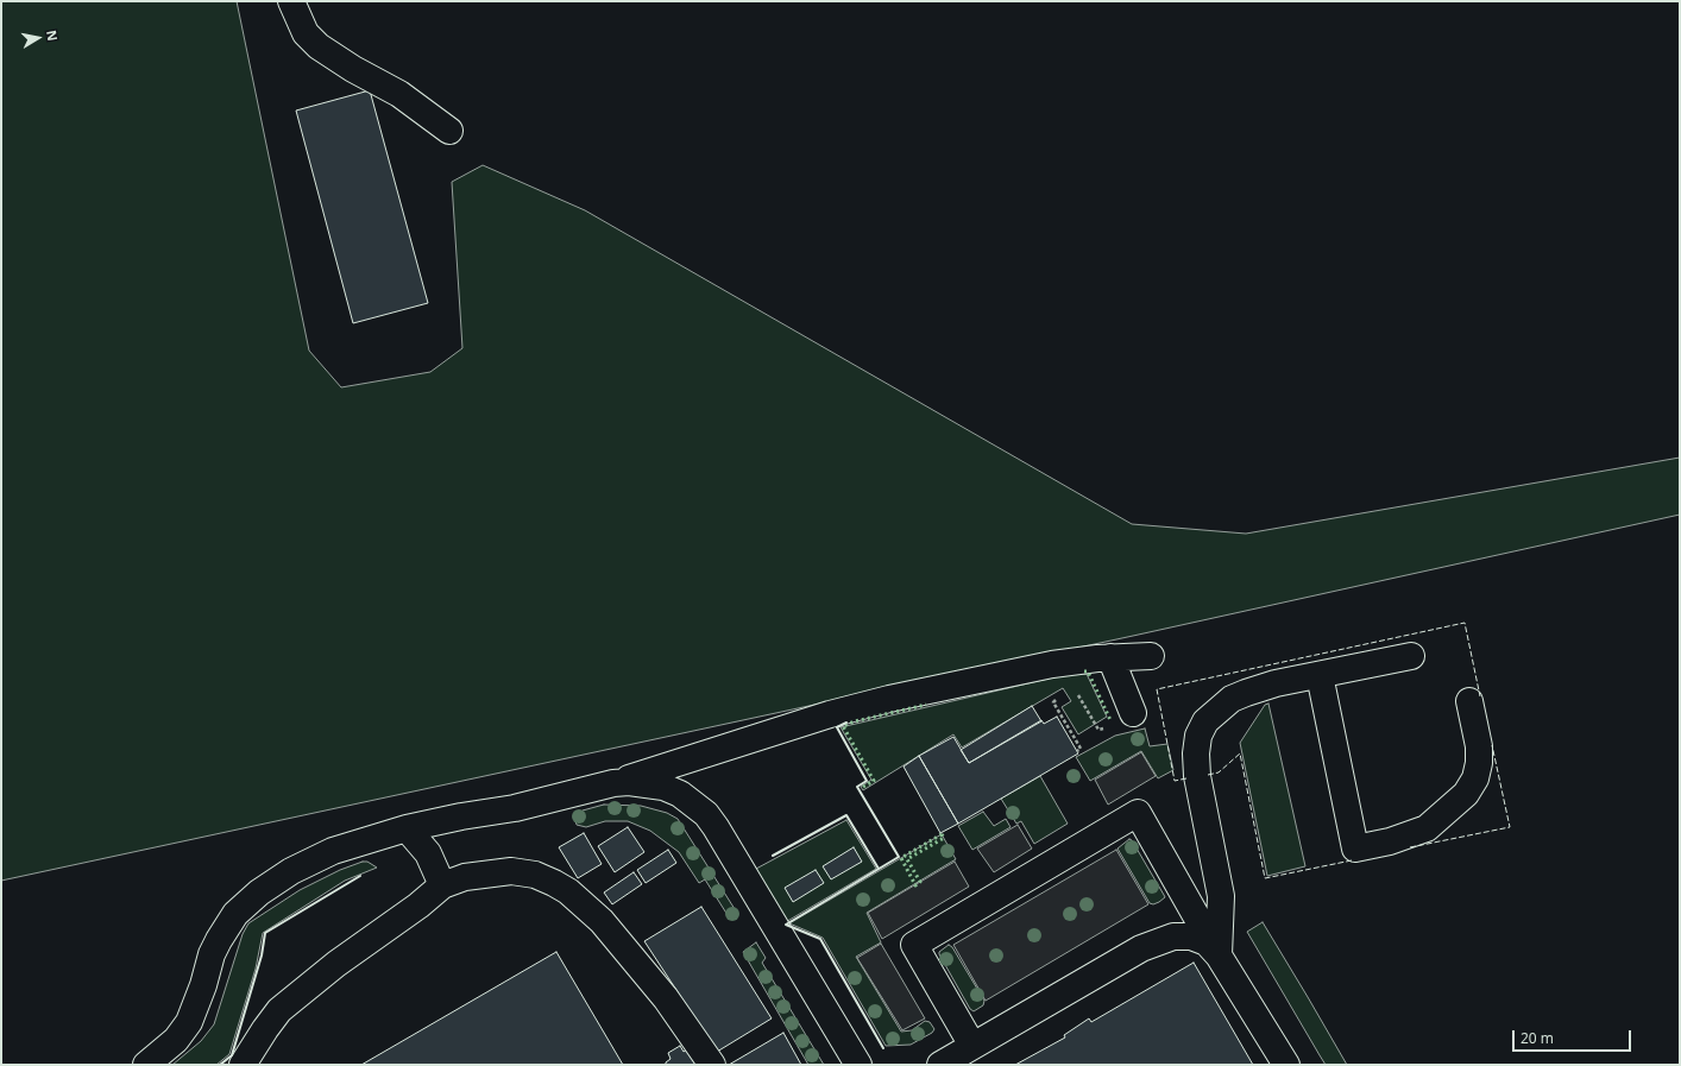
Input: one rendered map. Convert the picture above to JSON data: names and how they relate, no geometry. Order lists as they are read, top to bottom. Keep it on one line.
{"scale_bar":"20 m","north":"right"}
